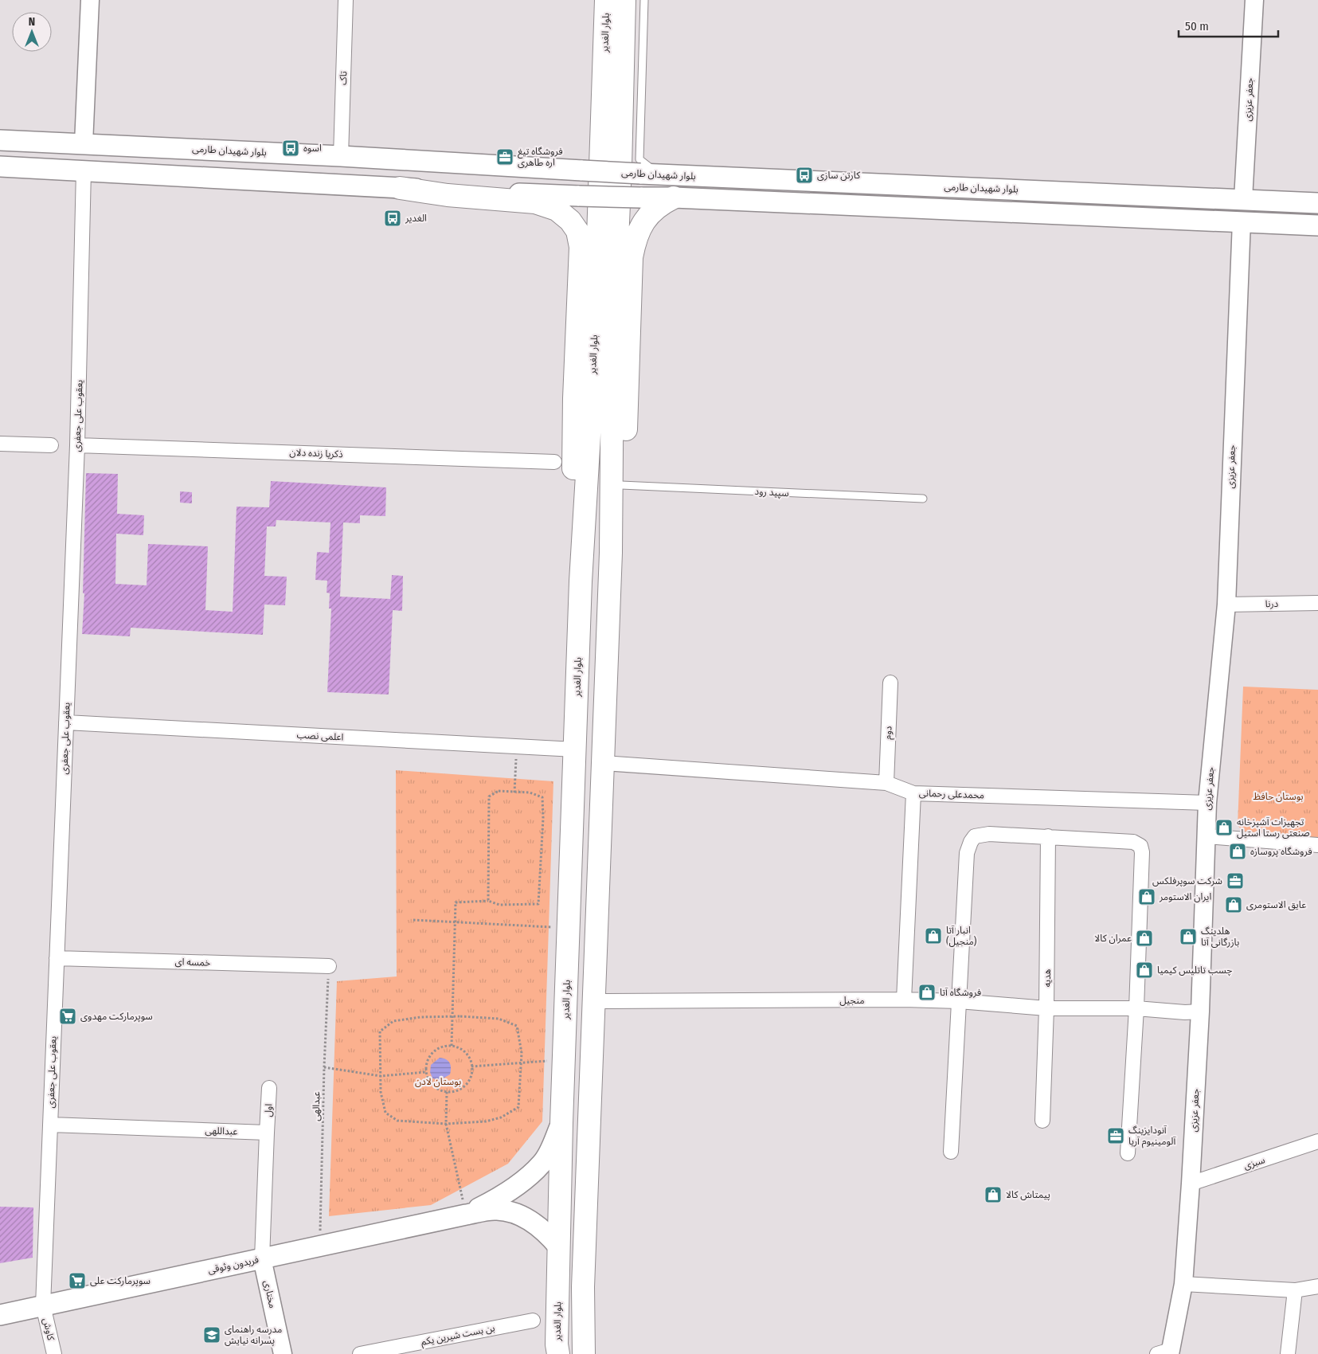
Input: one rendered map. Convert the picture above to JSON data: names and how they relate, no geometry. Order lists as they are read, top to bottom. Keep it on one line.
{"streets":{"main road":["بلوار الغدیر","بلوار شهیدان طارمی","فریدون وثوقی"],"street":["تاک","جعفر عزیزی","یعقوب علی جعفری","ذکریا زنده دلان","درنا","دوم","اعلمی نصب","محمدعلی رحمانی","خمسه ای","هدیه","منجیل","اول","عبداللهی","سبزی","مختاری","کاوش","بن بست شیرین یکم"],"lane":["سپید رود"],"path":["عبدالهی"]},"crossings":[["بلوار الغدیر","اعلمی نصب"],["بلوار الغدیر","محمدعلی رحمانی"],["بلوار الغدیر","منجیل"],["تاک","بلوار شهیدان طارمی"],["جعفر عزیزی","بلوار شهیدان طارمی"],["جعفر عزیزی","درنا"],["جعفر عزیزی","محمدعلی رحمانی"],["جعفر عزیزی","منجیل"],["جعفر عزیزی","سبزی"],["یعقوب علی جعفری","ذکریا زنده دلان"],["یعقوب علی جعفری","اعلمی نصب"],["یعقوب علی جعفری","خمسه ای"],["یعقوب علی جعفری","عبداللهی"],["یعقوب علی جعفری","فریدون وثوقی"],["یعقوب علی جعفری","کاوش"],["دوم","محمدعلی رحمانی"],["خمسه ای","عبدالهی"],["هدیه","منجیل"],["عبدالهی","فریدون وثوقی"],["اول","عبداللهی"],["فریدون وثوقی","مختاری"],["فریدون وثوقی","کاوش"]],"parks":["بوستان حافظ","بوستان لادن"],"places":{"bus stop":["اسوه","کارتن سازی","الغدیر"],"office":["فروشگاه تیغ اره طاهری","شرکت سوپرفلکس","آنودایزینگ آلومینیوم آریا"],"shop":["تجهیزات آشپزخانه صنعتی رستا استیل","فروشگاه پروسازه","ایران الاستومر","عایق الاستومری","انبار آتا (منجیل)","هلدینگ بازرگانی آتا","عمران کالا","چسب تاتلیس کیمیا","فروشگاه آتا","پیمتاش کالا"],"supermarket":["سوپرمارکت مهدوی","سوپرمارکت علی"],"school or university":["مدرسه راهنمای پسرانه نیایش"]},"scale_bar":"50 m","north":"top"}
